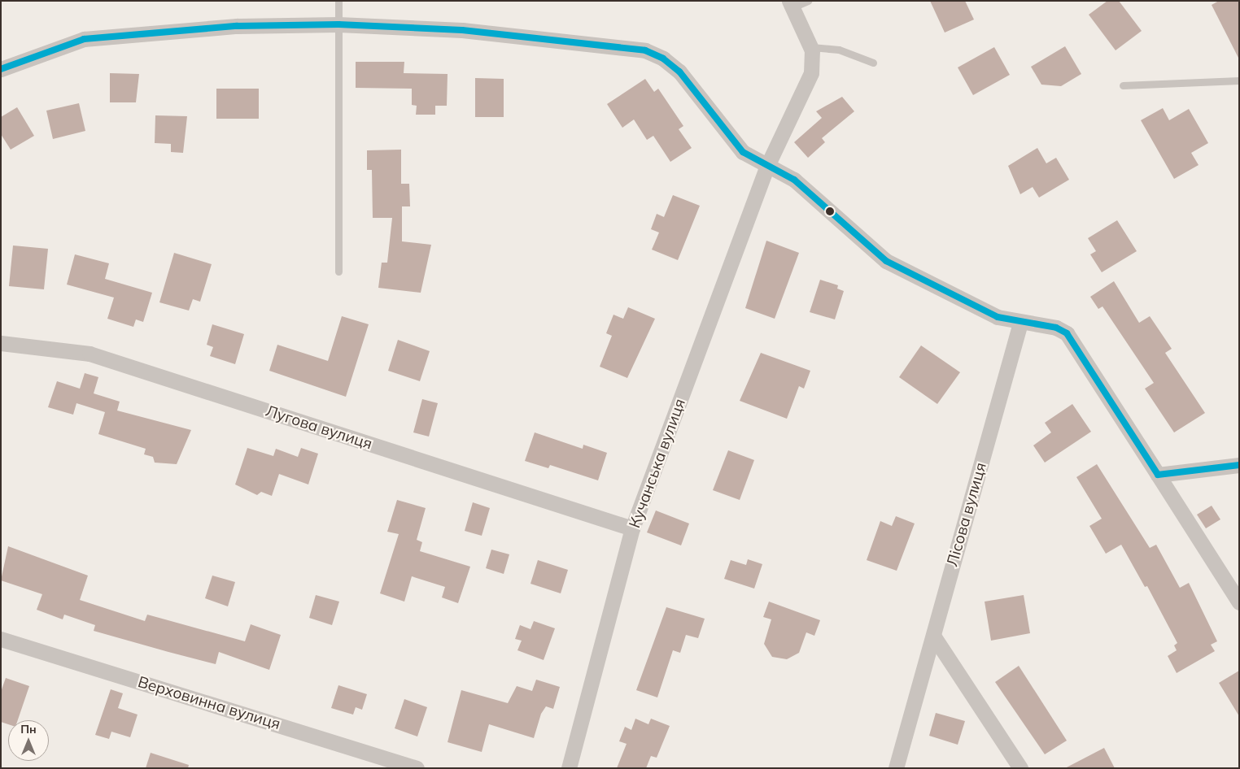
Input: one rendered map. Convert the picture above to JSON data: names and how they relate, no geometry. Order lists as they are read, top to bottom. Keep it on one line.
{"streets":{"street":["Лугова вулиця","Кучанська вулиця","Лісова вулиця","Верховинна вулиця"]},"crossings":[["Лугова вулиця","Кучанська вулиця"]],"north":"top"}
